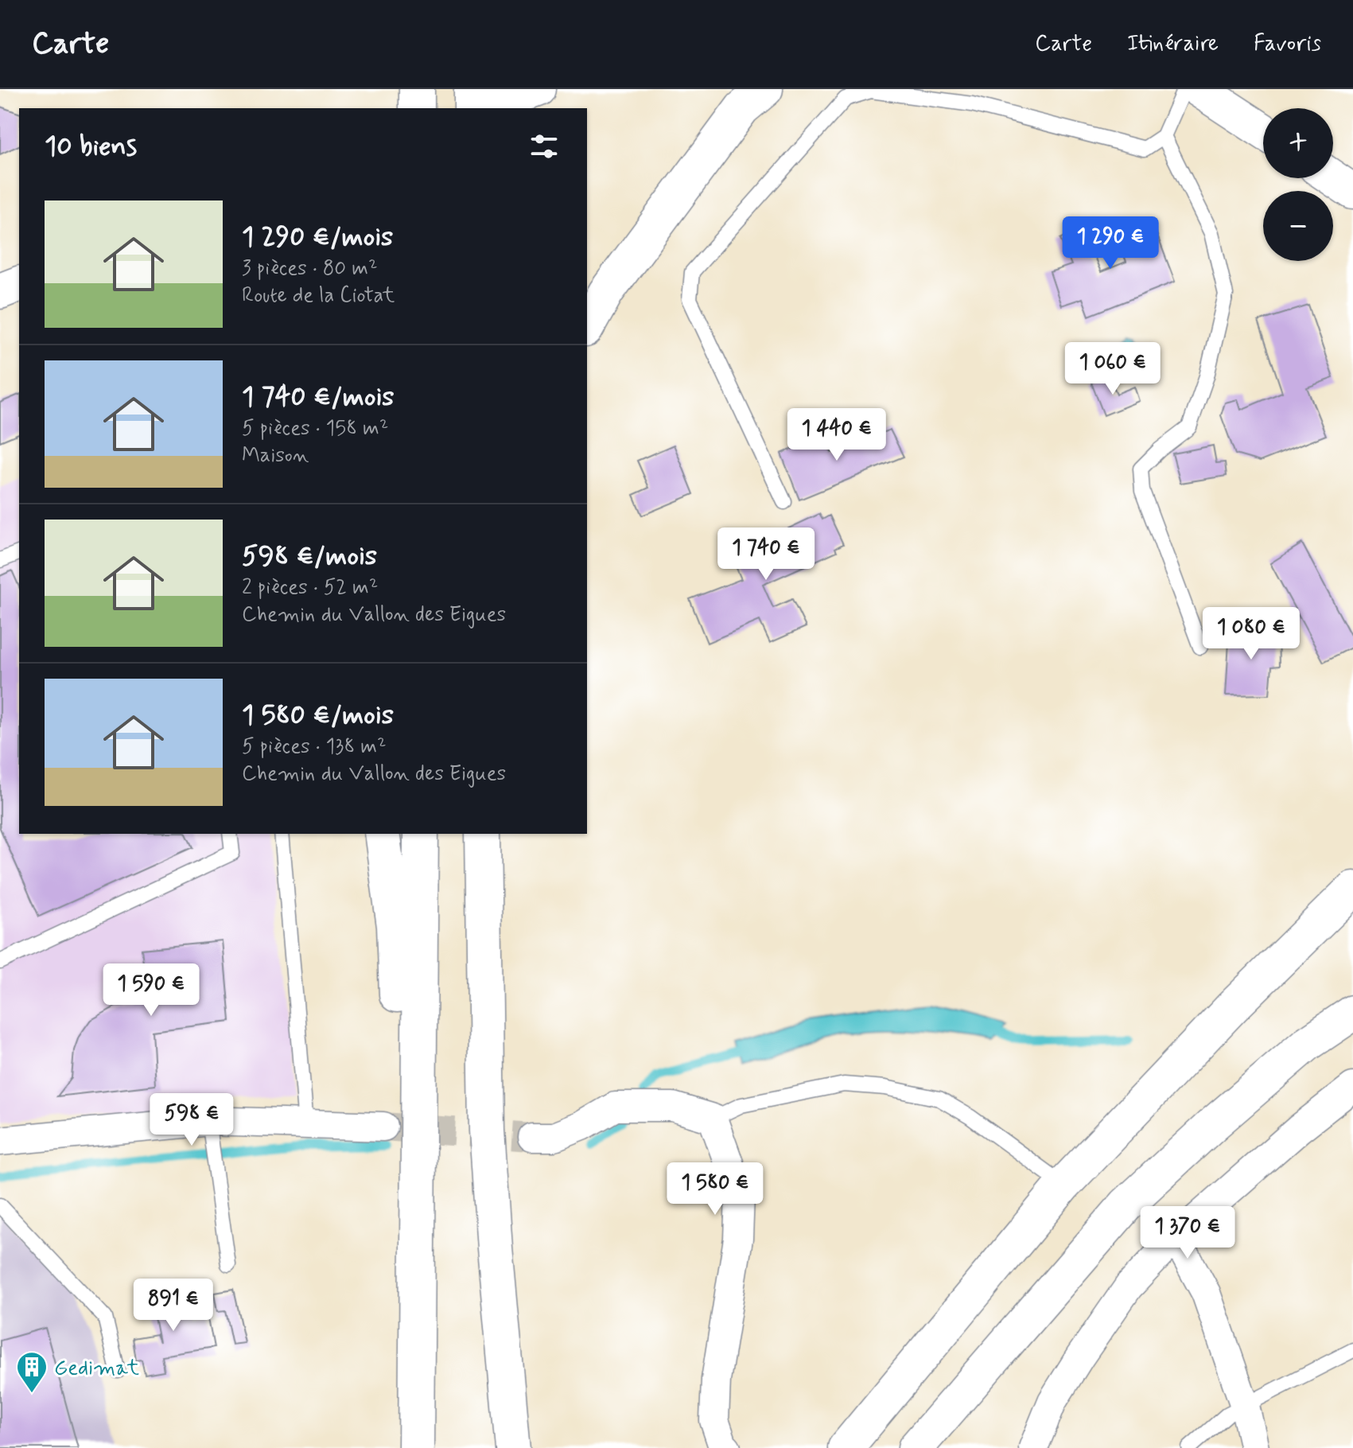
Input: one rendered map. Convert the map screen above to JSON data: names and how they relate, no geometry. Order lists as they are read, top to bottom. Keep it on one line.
{"places":{"building":["Gedimat"]},"page":{"header":"Carte","nav":["Carte","Itinéraire","Favoris"],"map_buttons":["+","−"],"heading":"10 biens","list":[{"name":"1 290 €/mois","note":"3 pièces · 80 m² · Route de la Ciotat"},{"name":"1 740 €/mois","note":"5 pièces · 158 m² · Maison"},{"name":"598 €/mois","note":"2 pièces · 52 m² · Chemin du Vallon des Eigues"},{"name":"1 580 €/mois","note":"5 pièces · 138 m² · Chemin du Vallon des Eigues"}],"price":["1 290 €","1 060 €","1 440 €","1 740 €","1 080 €","1 590 €","598 €","1 580 €","1 370 €","891 €"]}}
